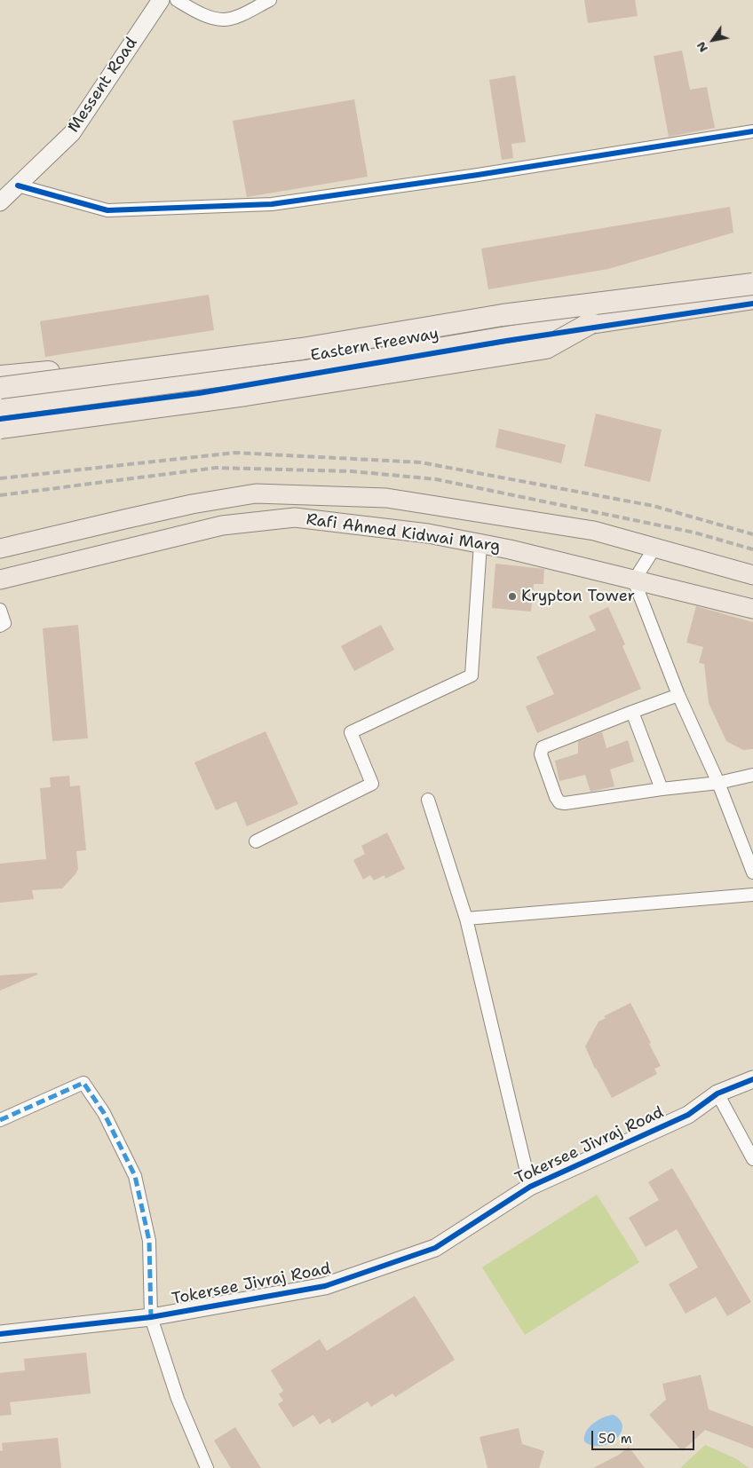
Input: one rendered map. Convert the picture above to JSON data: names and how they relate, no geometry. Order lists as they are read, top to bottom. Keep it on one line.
{"streets":{"highway":["Eastern Freeway"],"main road":["Rafi Ahmed Kidwai Marg"],"street":["Messent Road","Tokersee Jivraj Road"]},"places":["Krypton Tower"],"scale_bar":"50 m","north":"bottom left"}
